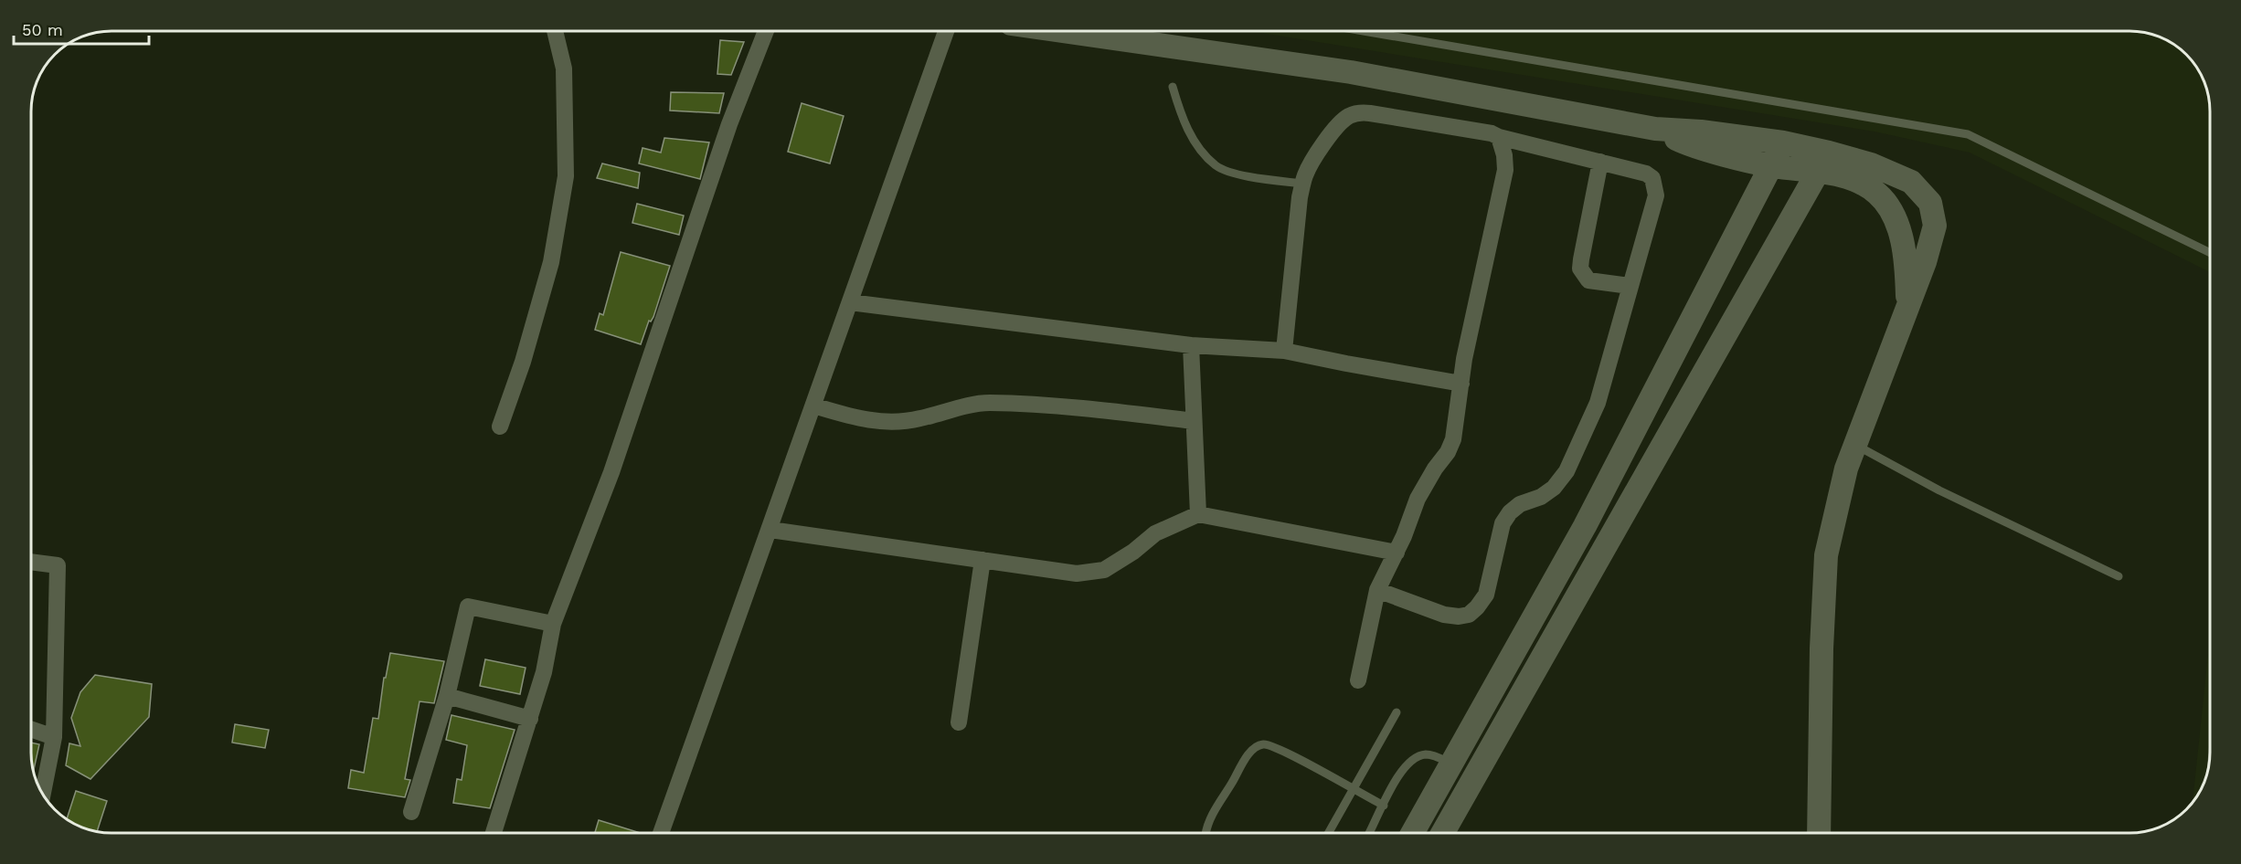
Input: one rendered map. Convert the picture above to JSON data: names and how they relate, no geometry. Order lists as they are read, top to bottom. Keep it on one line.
{"scale_bar":"50 m"}
